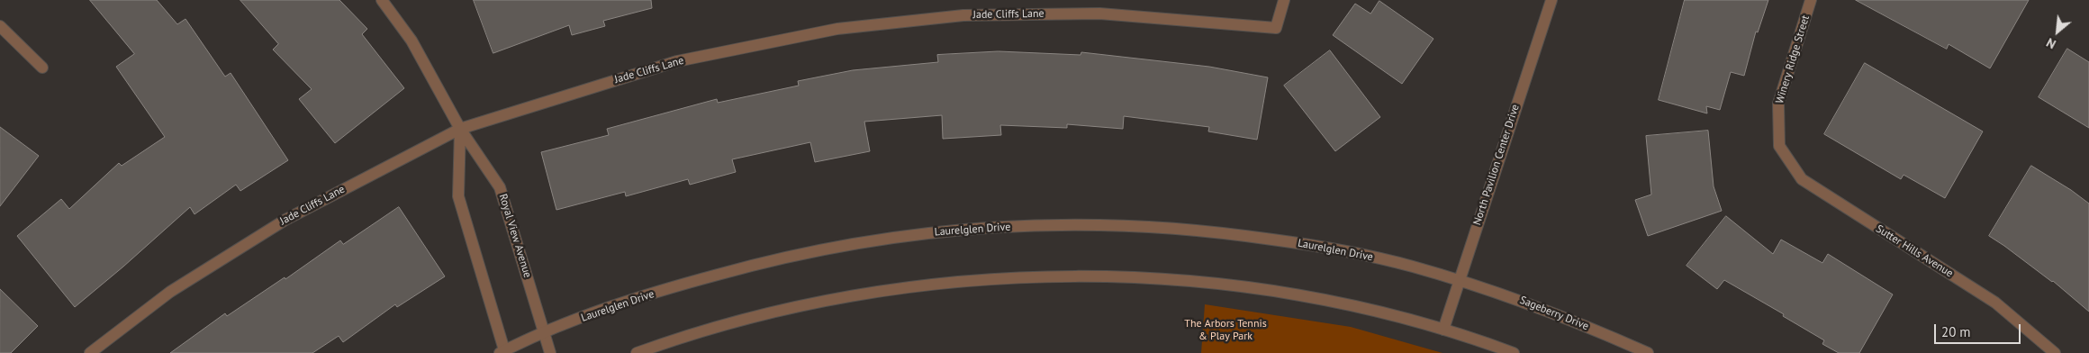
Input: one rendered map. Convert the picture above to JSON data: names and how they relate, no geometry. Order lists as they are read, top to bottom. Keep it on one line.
{"streets":{"street":["Jade Cliffs Lane","Winery Ridge Street","North Pavilion Center Drive","Laurelglen Drive","Royal View Avenue","Sutter Hills Avenue","Sageberry Drive"]},"crossings":[["Jade Cliffs Lane","Royal View Avenue"],["Winery Ridge Street","Sutter Hills Avenue"],["North Pavilion Center Drive","Laurelglen Drive"],["North Pavilion Center Drive","Sageberry Drive"],["Laurelglen Drive","Royal View Avenue"],["Laurelglen Drive","Sageberry Drive"]],"parks":["The Arbors Tennis & Play Park"],"scale_bar":"20 m","north":"bottom left"}
